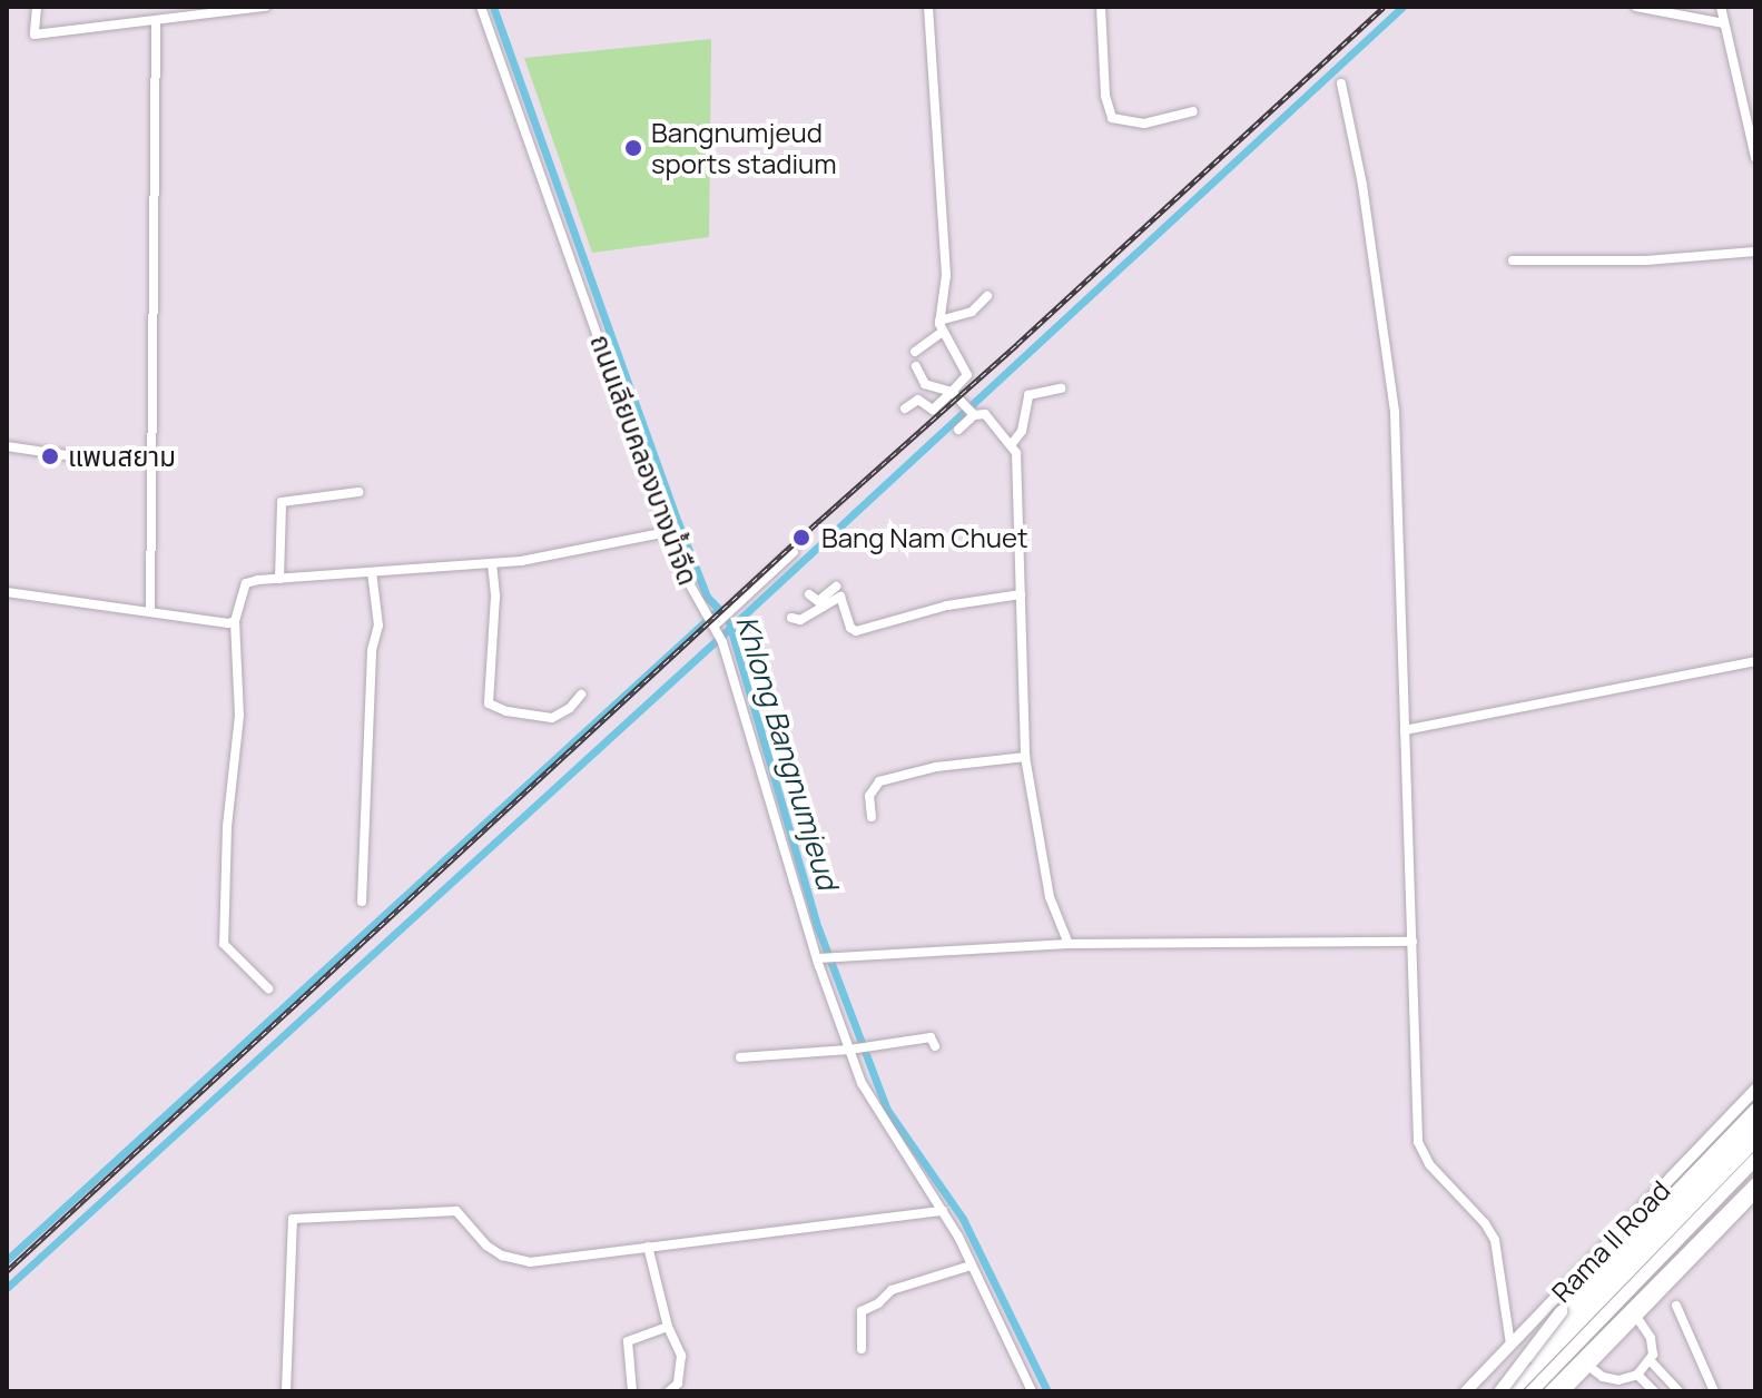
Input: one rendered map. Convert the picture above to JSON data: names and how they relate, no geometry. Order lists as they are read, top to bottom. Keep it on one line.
{"streets":{"highway":["Rama II Road"],"street":["ถนนเลียบคลองบางน้ำจืด"]},"water":["Khlong Bangnumjeud"],"places":["Bangnumjeud sports stadium","แพนสยาม","Bang Nam Chuet"]}
